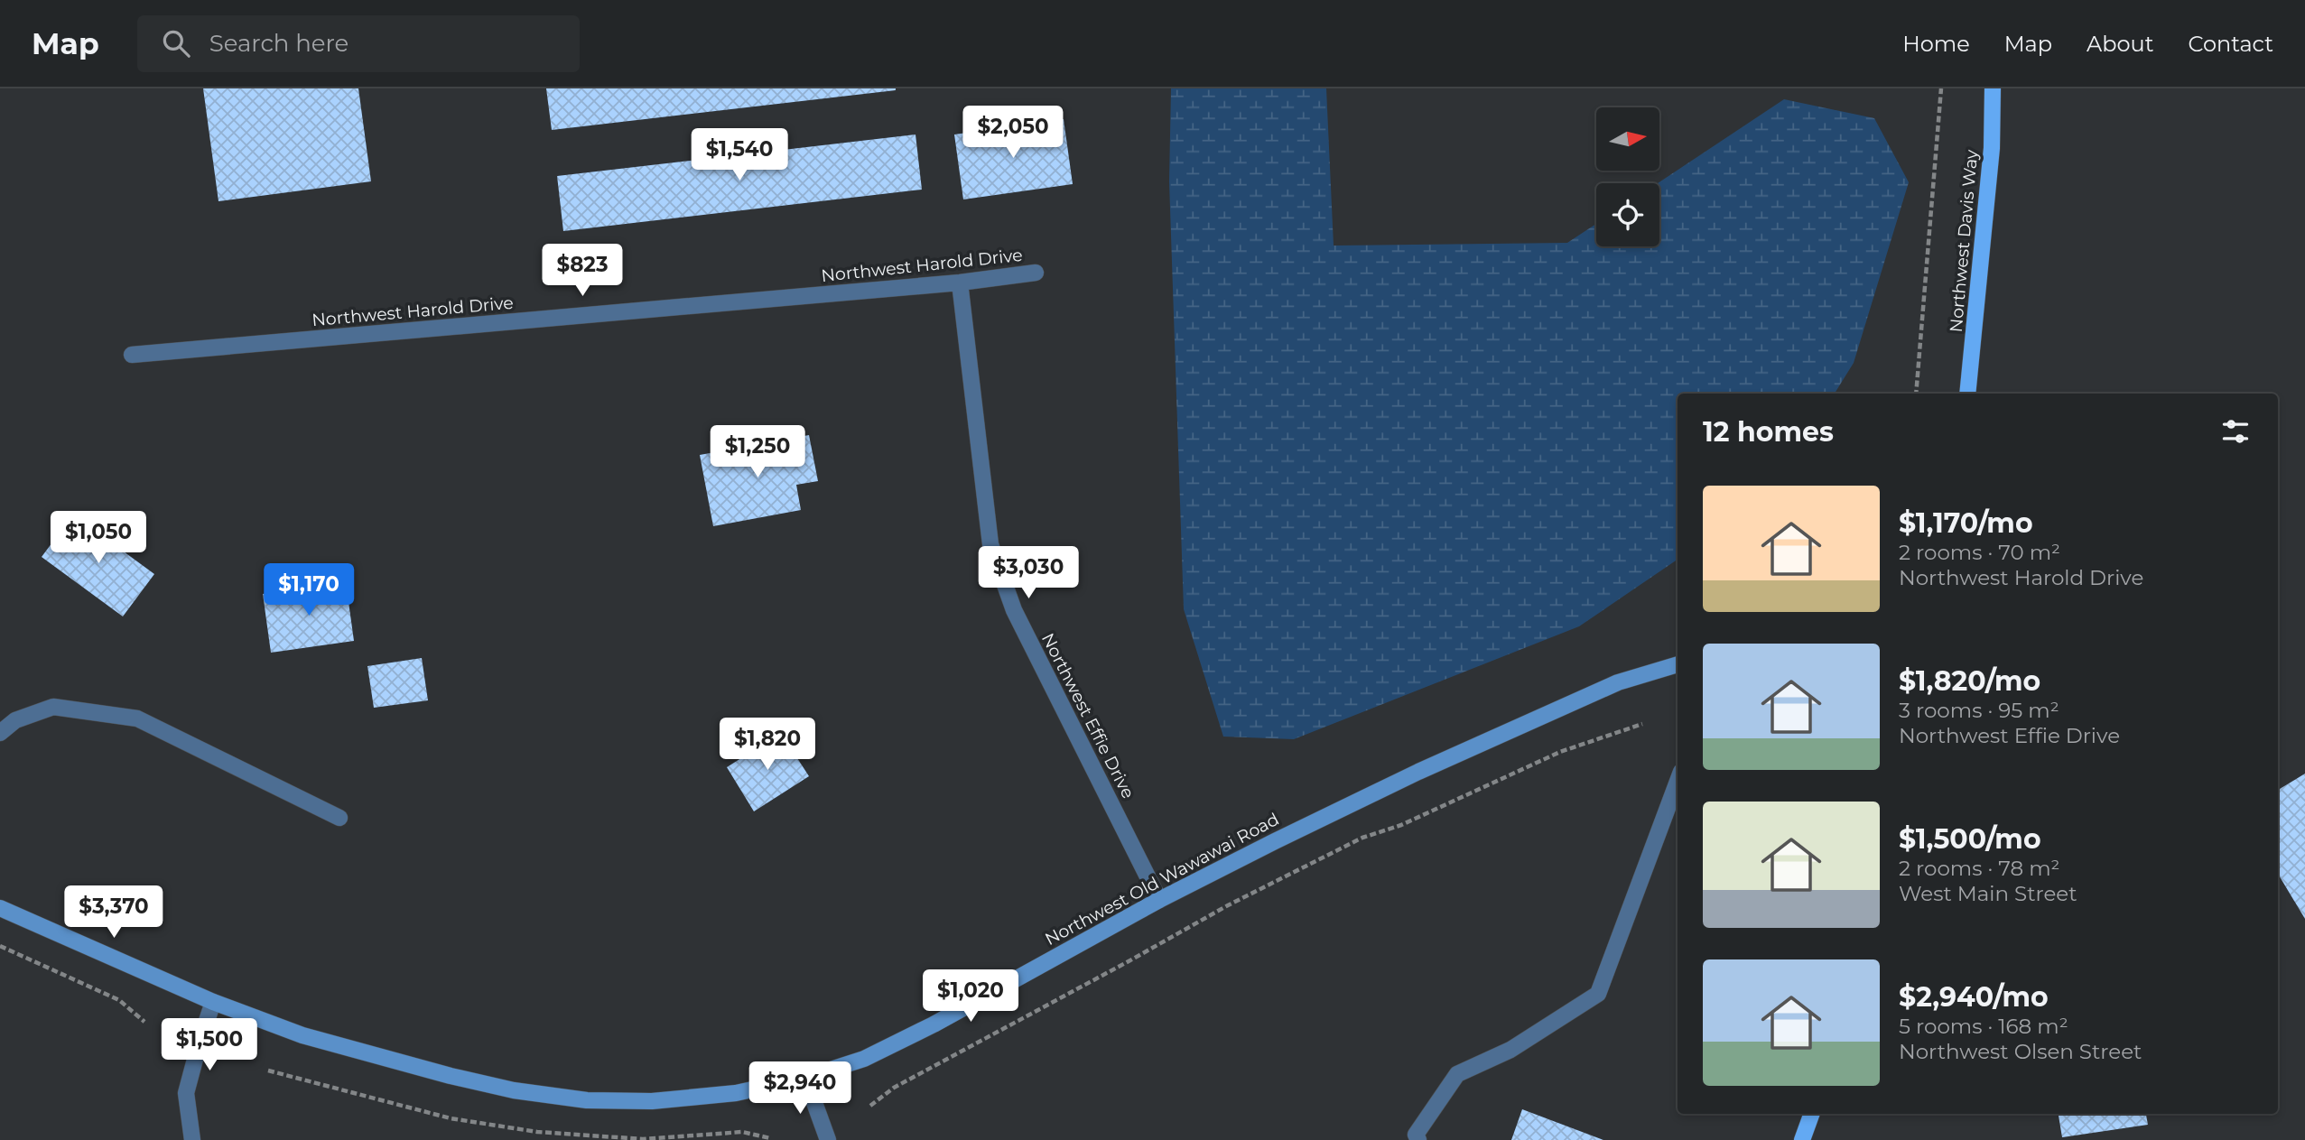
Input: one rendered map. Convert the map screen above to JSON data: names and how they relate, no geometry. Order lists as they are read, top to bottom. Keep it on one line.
{"streets":{"main road":["Northwest Davis Way","Northwest Old Wawawai Road"],"street":["Northwest Harold Drive","Northwest Effie Drive"]},"crossings":[["Northwest Harold Drive","Northwest Effie Drive"],["Northwest Effie Drive","Northwest Old Wawawai Road"]],"north":"right","page":{"header":"Map","search":"Search here","nav":["Home","Map","About","Contact"],"price":["$2,050","$1,540","$823","$1,250","$1,050","$3,030","$1,170","$1,820","$3,370","$1,020","$1,500","$2,940"],"heading":"12 homes","list":[{"name":"$1,170/mo","note":"2 rooms · 70 m² · Northwest Harold Drive"},{"name":"$1,820/mo","note":"3 rooms · 95 m² · Northwest Effie Drive"},{"name":"$1,500/mo","note":"2 rooms · 78 m² · West Main Street"},{"name":"$2,940/mo","note":"5 rooms · 168 m² · Northwest Olsen Street"}]}}
